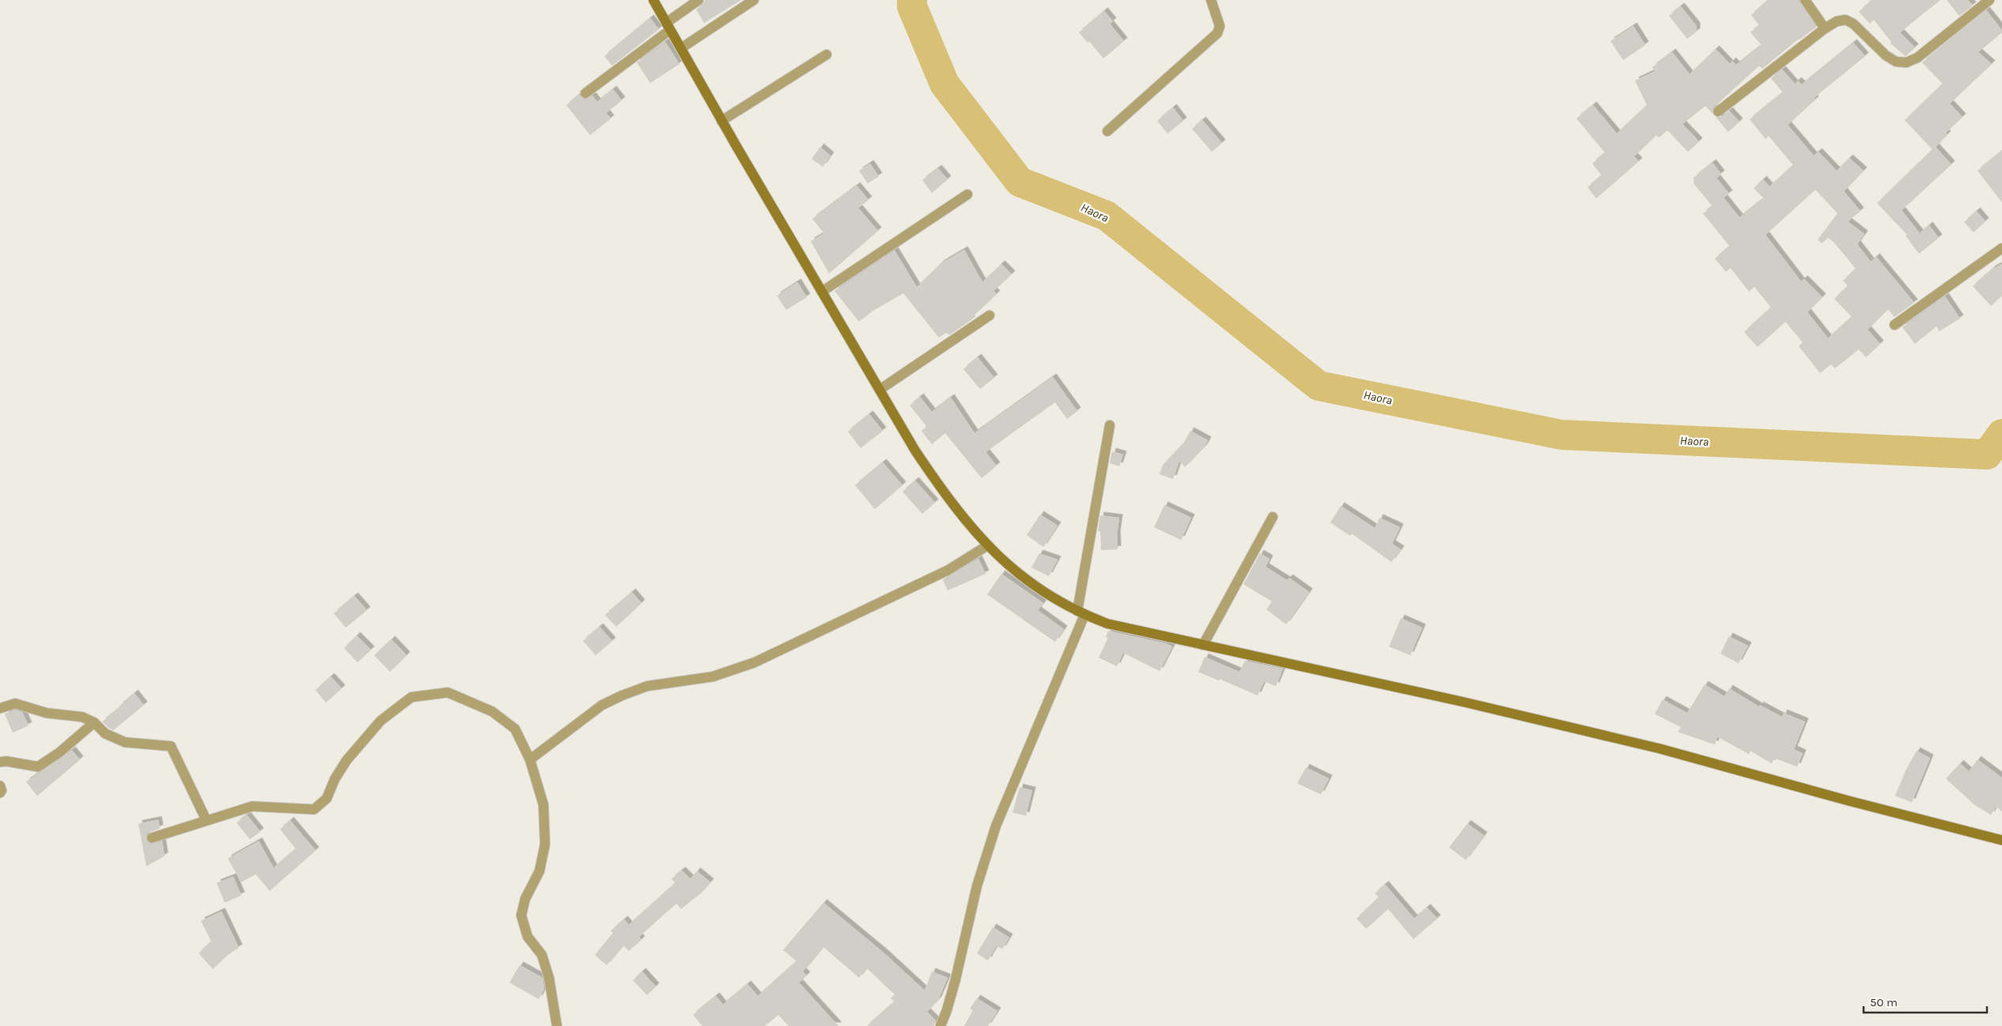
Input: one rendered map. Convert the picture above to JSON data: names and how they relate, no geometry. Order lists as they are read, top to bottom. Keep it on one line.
{"water":["Haora"],"scale_bar":"50 m"}
